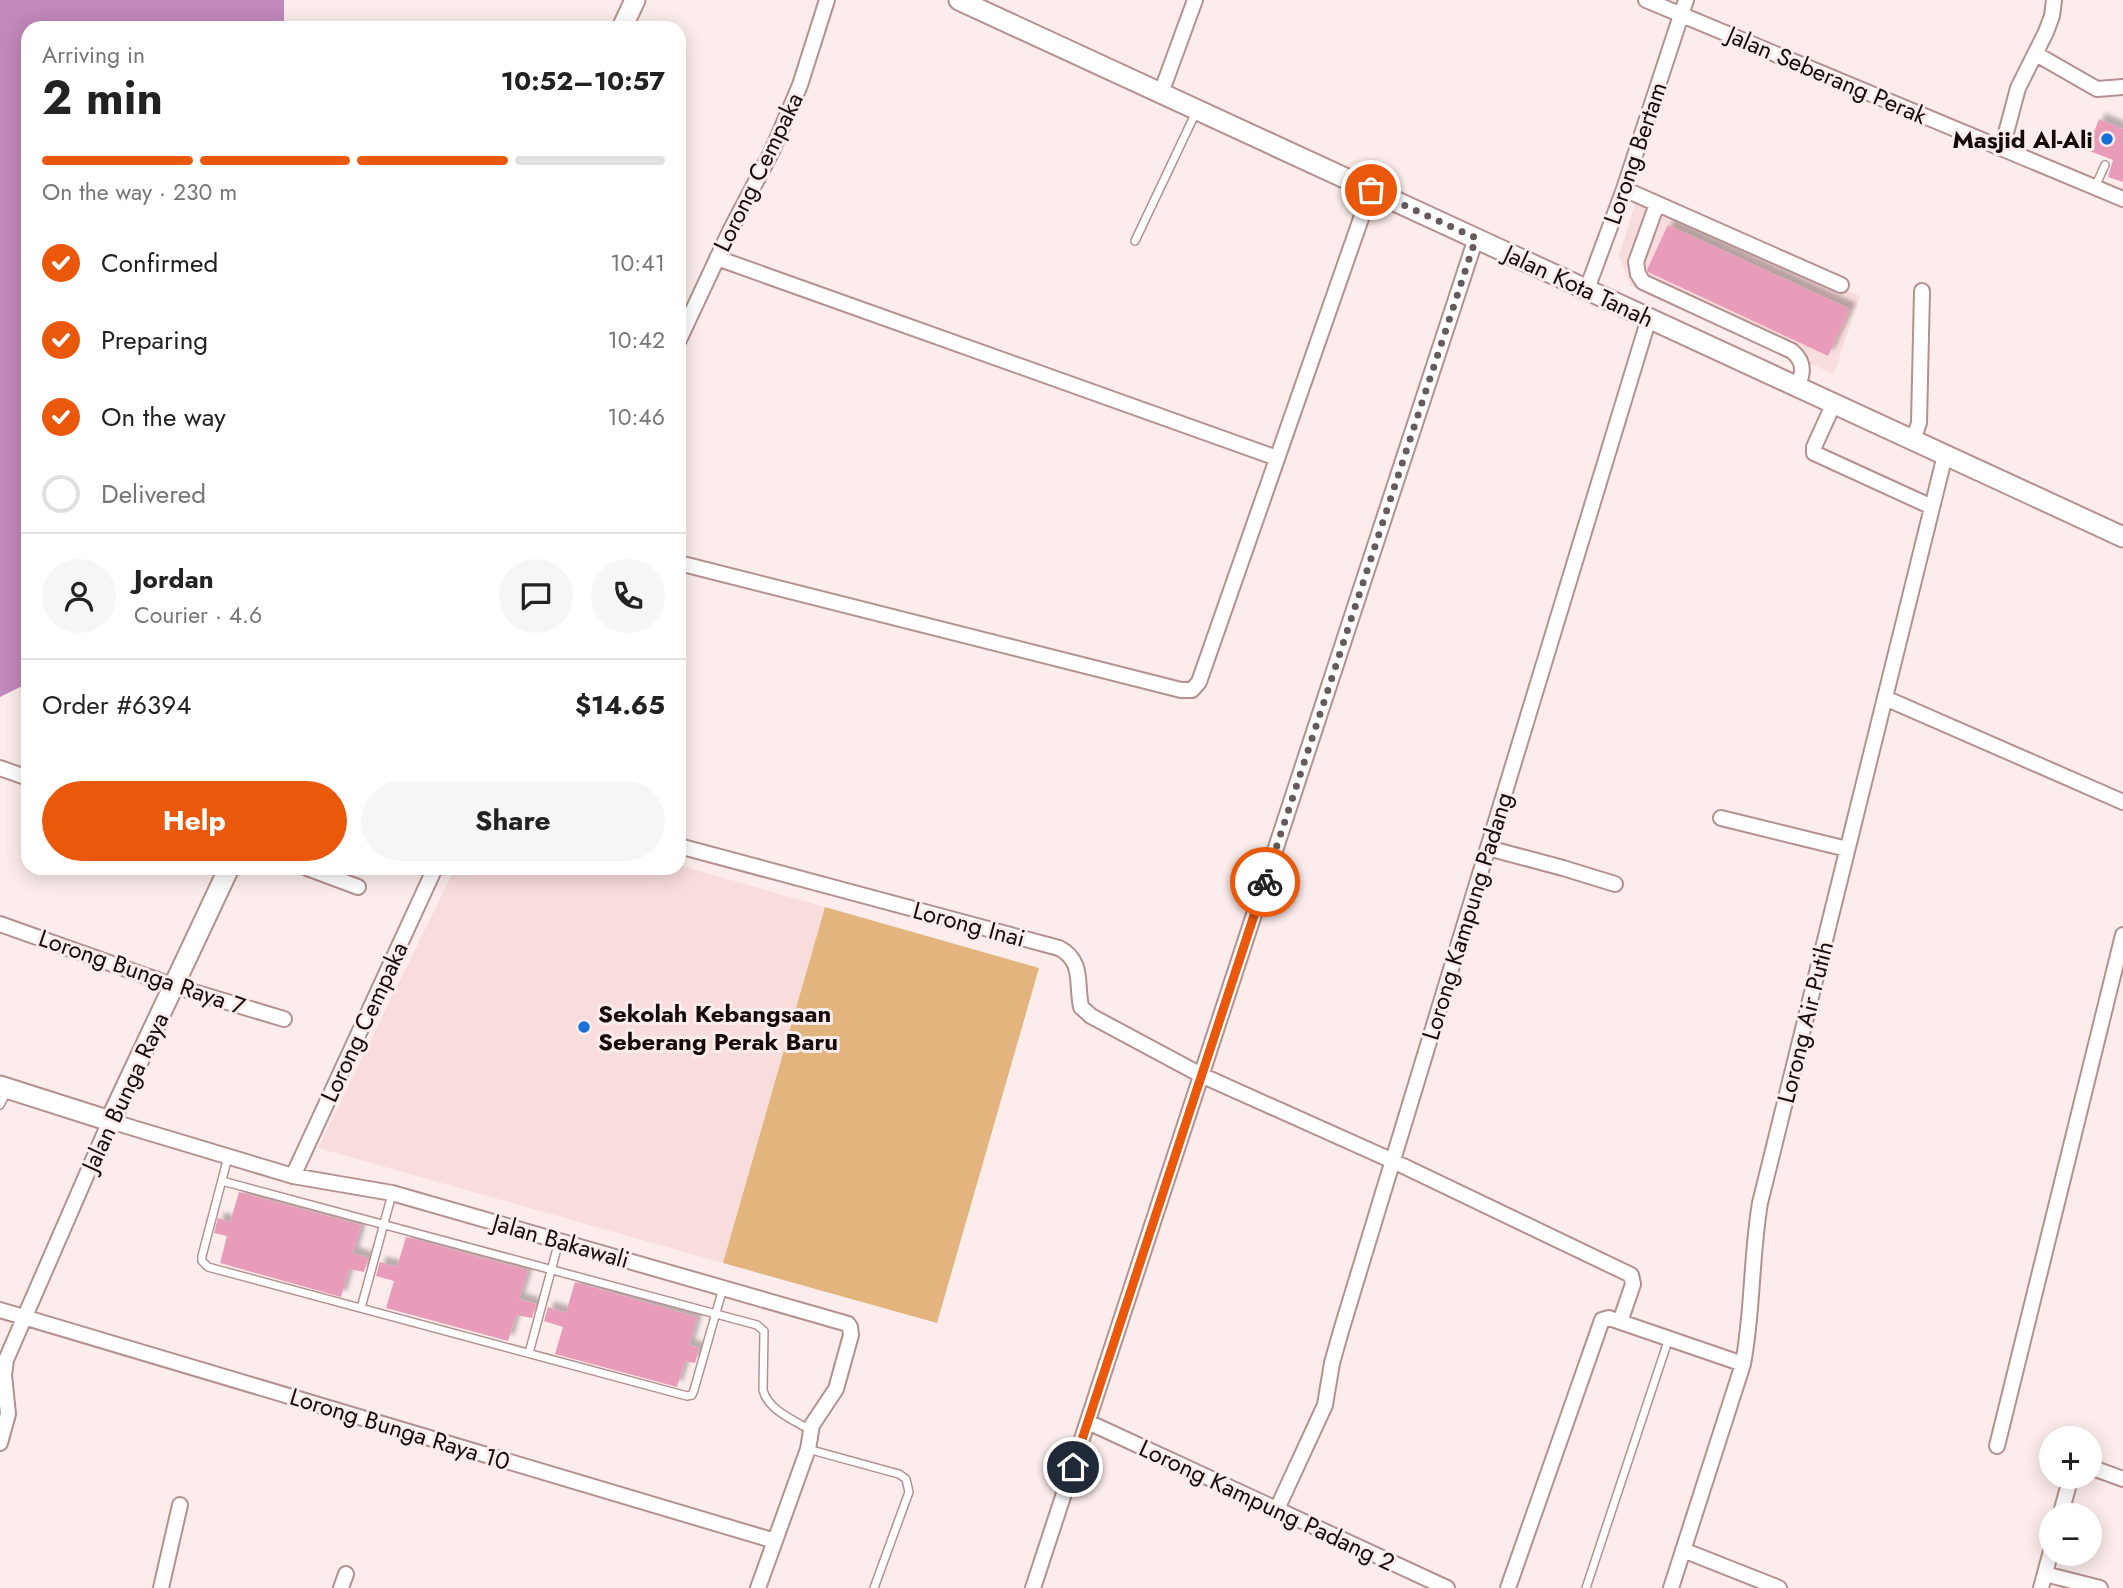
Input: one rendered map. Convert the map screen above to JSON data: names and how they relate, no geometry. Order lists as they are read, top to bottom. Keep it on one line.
{"streets":{"street":["Jalan Seberang Perak","Lorong Bertam","Lorong Cempaka","Jalan Kota Tanah","Lorong Kampung Padang","Lorong Inai","Lorong Bunga Raya 7","Lorong Air Putih","Jalan Bunga Raya","Jalan Bakawali","Lorong Bunga Raya 10","Lorong Kampung Padang 2"]},"crossings":[["Jalan Seberang Perak","Lorong Bertam"],["Lorong Bertam","Jalan Kota Tanah"],["Lorong Cempaka","Jalan Bakawali"],["Jalan Kota Tanah","Lorong Kampung Padang"],["Jalan Kota Tanah","Lorong Air Putih"],["Lorong Kampung Padang","Lorong Inai"],["Lorong Kampung Padang","Lorong Kampung Padang 2"],["Lorong Bunga Raya 7","Jalan Bunga Raya"],["Jalan Bunga Raya","Jalan Bakawali"],["Jalan Bunga Raya","Lorong Bunga Raya 10"],["Jalan Bakawali","Lorong Bunga Raya 10"]],"places":["Masjid Al-Ali","Sekolah Kebangsaan Seberang Perak Baru"],"page":{"heading":["2 min","Arriving in","10:52–10:57"],"panel":["Jordan","Courier · 4.6","Order #6394","$14.65"],"bar":"On the way · 230 m","list":[["Confirmed","10:41"],["Preparing","10:42"],["On the way","10:46"],"Delivered"],"buttons":["Help","Share"],"map_buttons":["+","−"]}}
